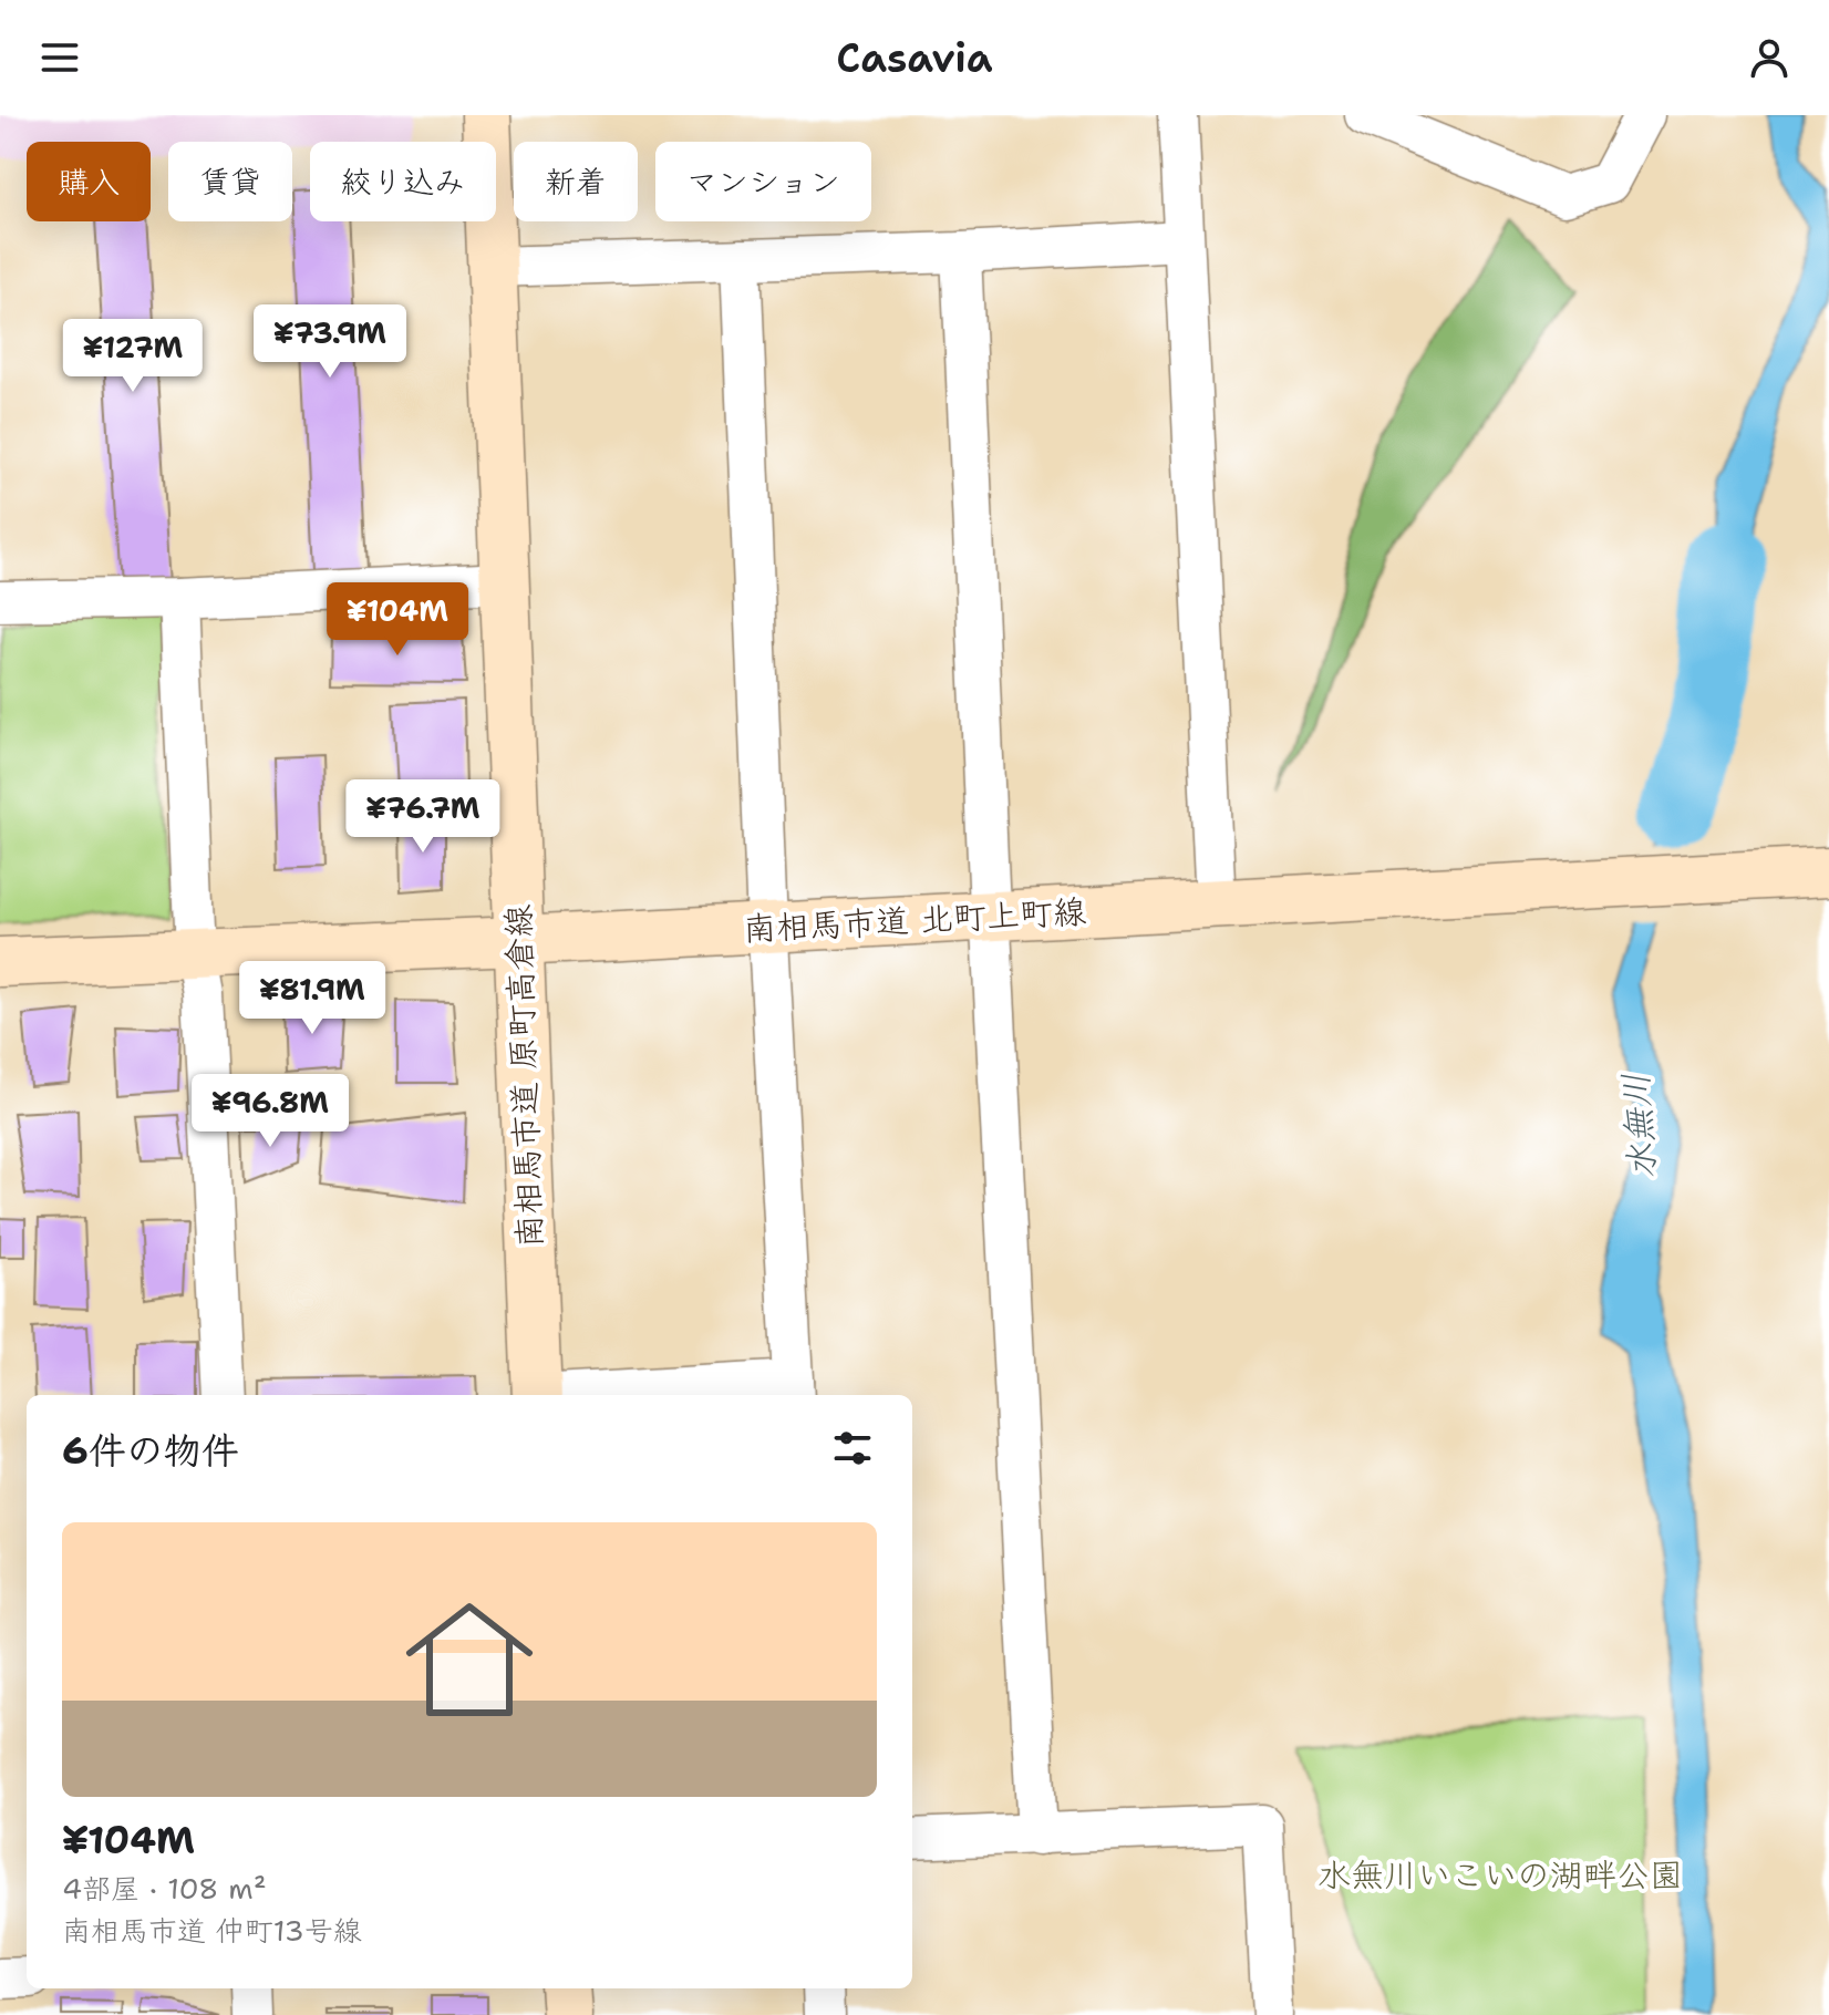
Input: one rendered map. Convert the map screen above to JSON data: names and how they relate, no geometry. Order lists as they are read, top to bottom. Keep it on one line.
{"streets":{"street":["南相馬市道 北町上町線","南相馬市道 原町高倉線"]},"crossings":[["南相馬市道 北町上町線","南相馬市道 原町高倉線"]],"water":["水無川"],"parks":["水無川いこいの湖畔公園"],"page":{"header":"Casavia","chip":["購入","賃貸","絞り込み","新着","マンション"],"price":["¥73.9M","¥127M","¥104M","¥76.7M","¥81.9M","¥96.8M"],"heading":"6件の物件","list":[{"name":"¥104M","note":"4部屋 · 108 m² · 南相馬市道 仲町13号線"}]}}
